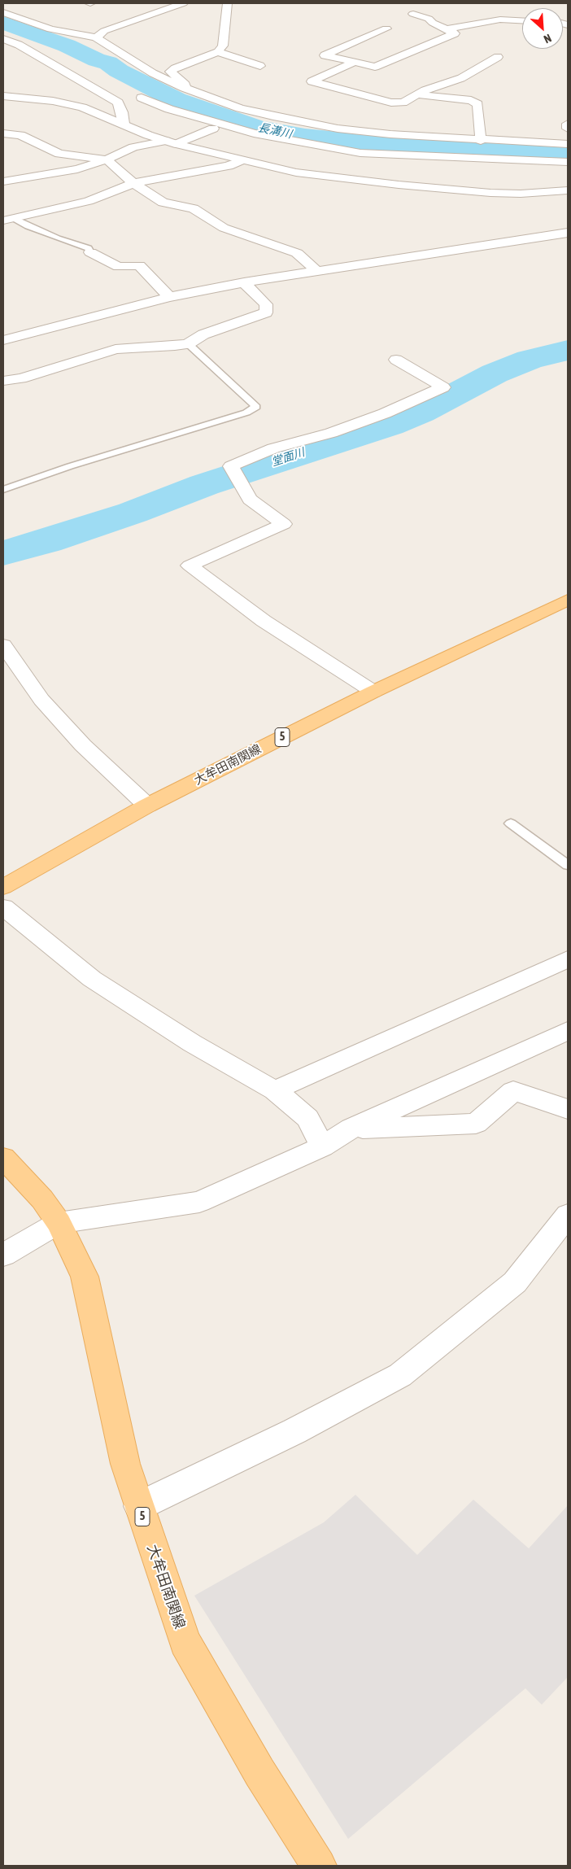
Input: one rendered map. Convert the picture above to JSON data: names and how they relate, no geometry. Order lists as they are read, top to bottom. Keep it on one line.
{"streets":{"main road":["5","大牟田南関線"]},"water":["長溝川","堂面川"],"north":"bottom right"}
